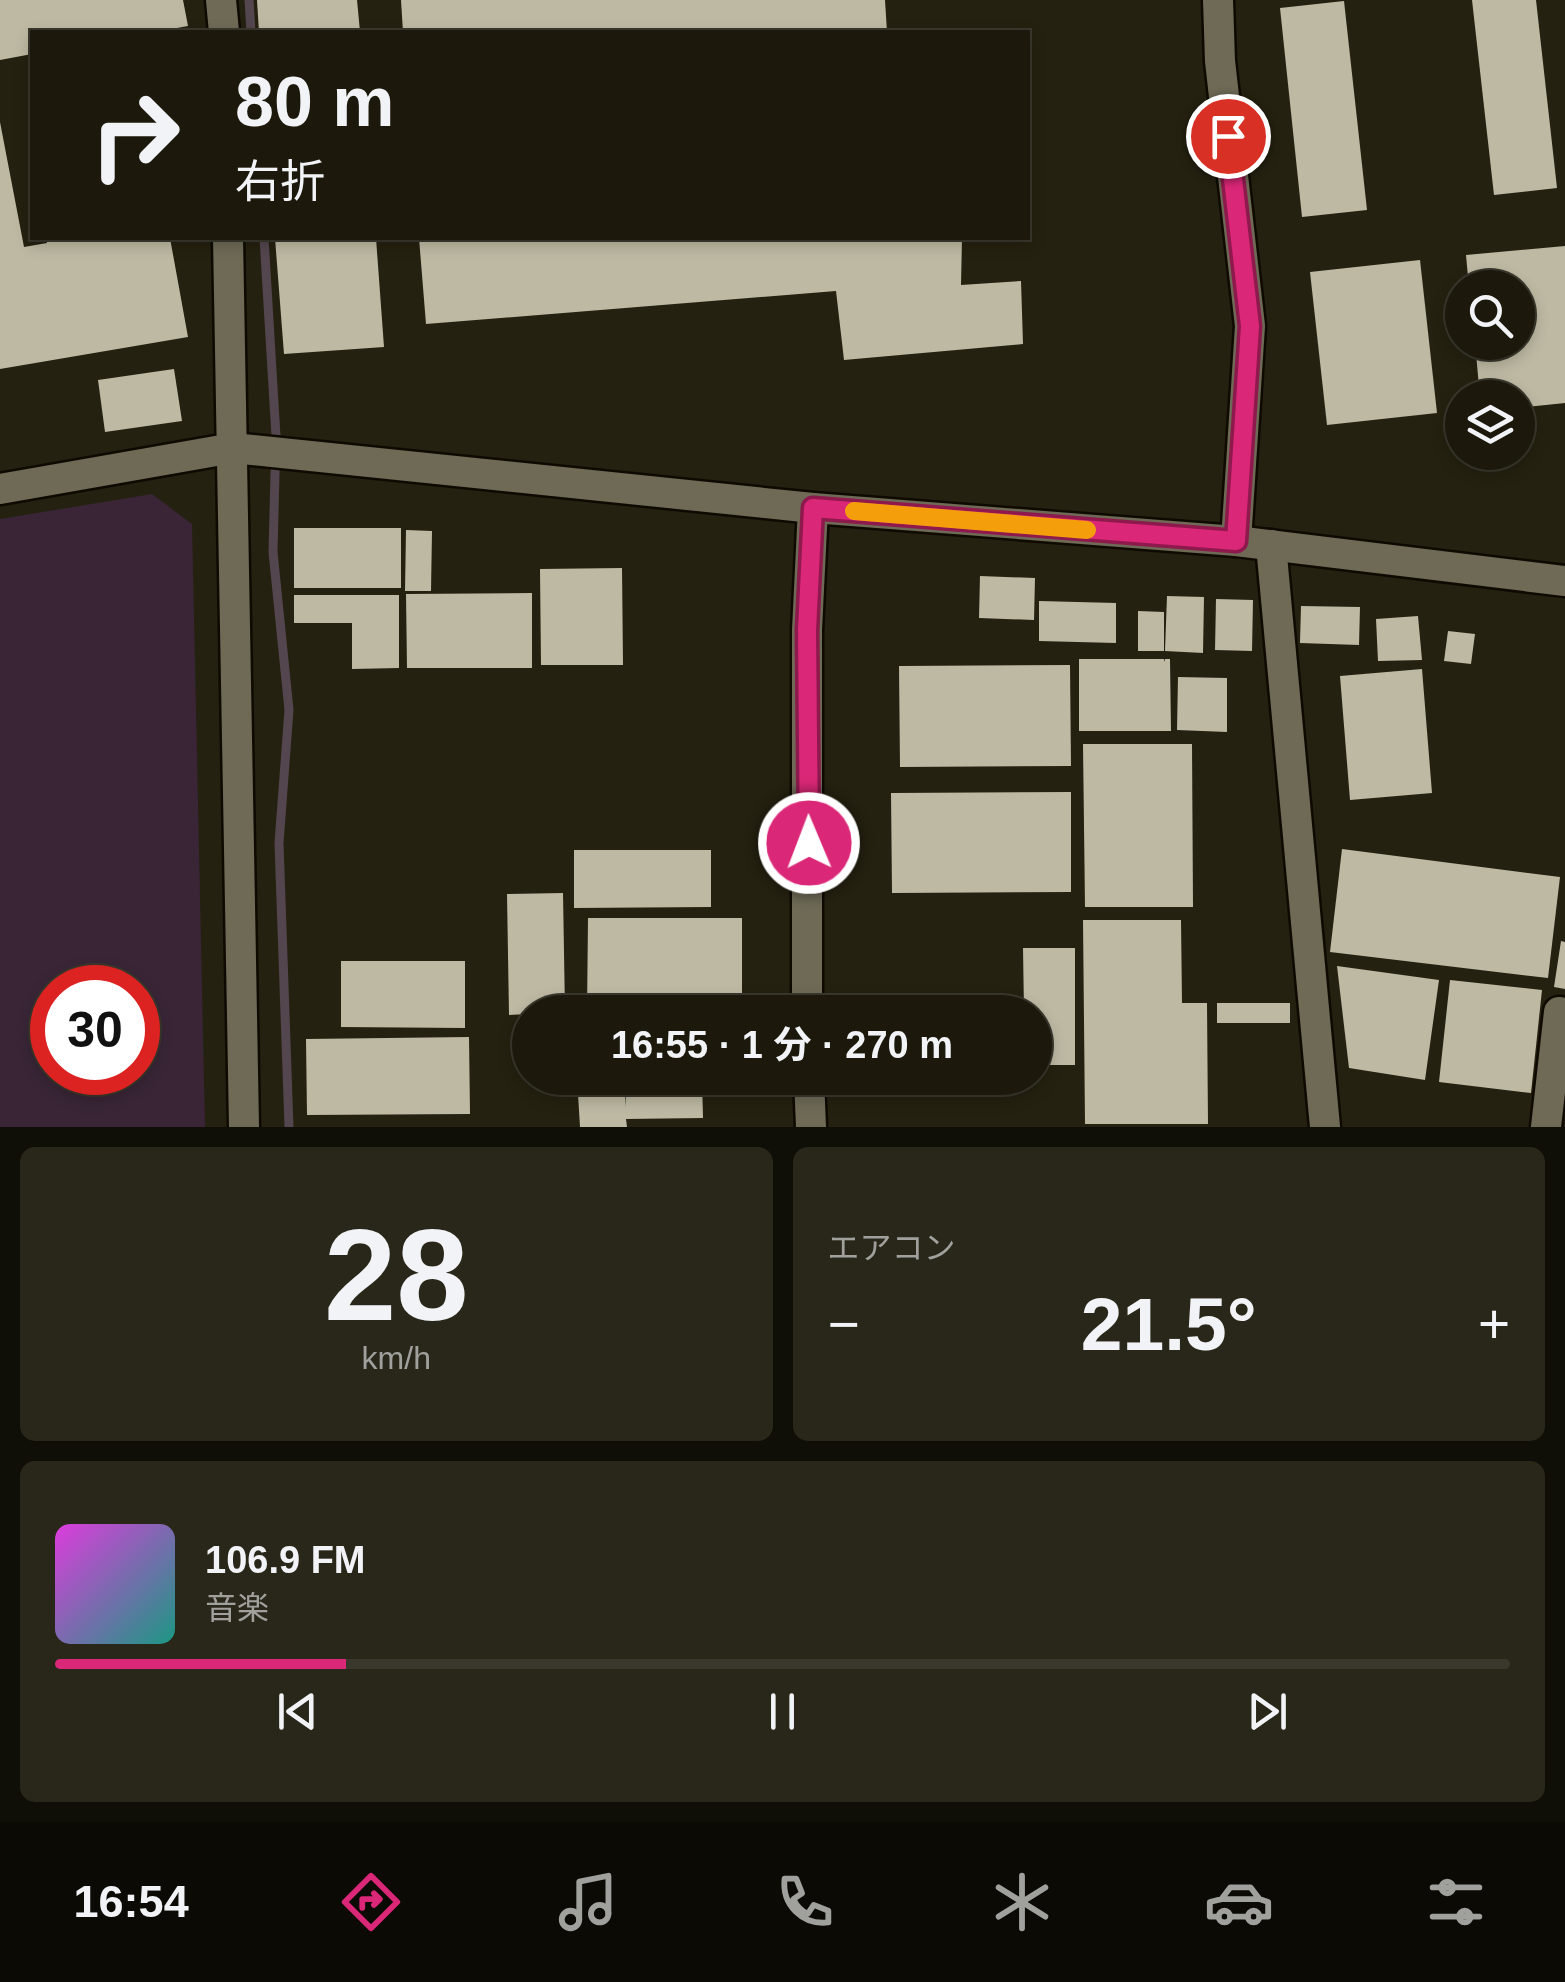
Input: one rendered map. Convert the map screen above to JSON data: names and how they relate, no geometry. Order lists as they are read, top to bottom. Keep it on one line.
{"page":{"turn":["80 m","右折"],"limit":"30","trip":"16:55 · 1 分 · 270 m","tile":[["28","km/h"],"エアコン"],"heat":["−","21.5°","+"],"song":["106.9 FM","音楽"],"tabs":"16:54"}}
